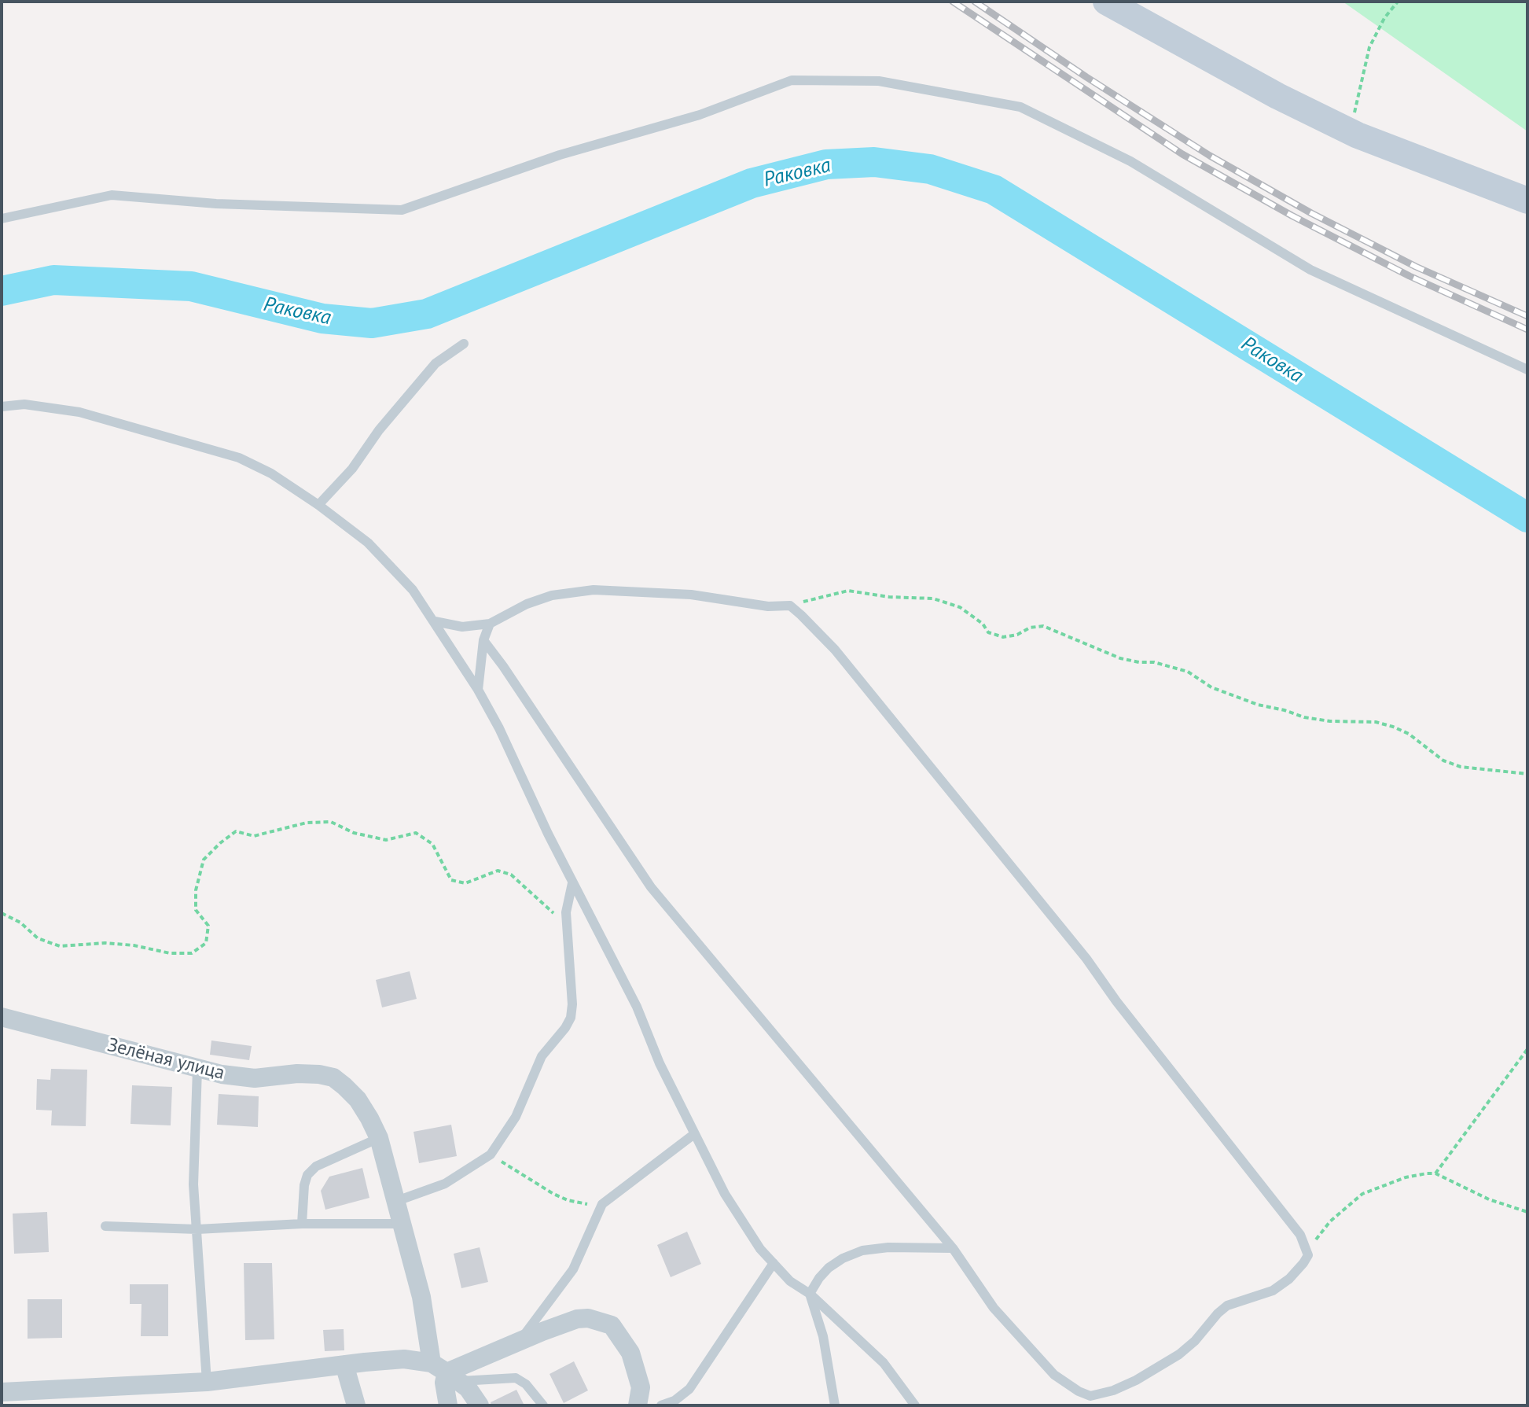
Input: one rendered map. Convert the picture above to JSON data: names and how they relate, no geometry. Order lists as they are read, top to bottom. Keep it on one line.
{"streets":{"street":["Зелёная улица"]},"water":["Раковка"]}
